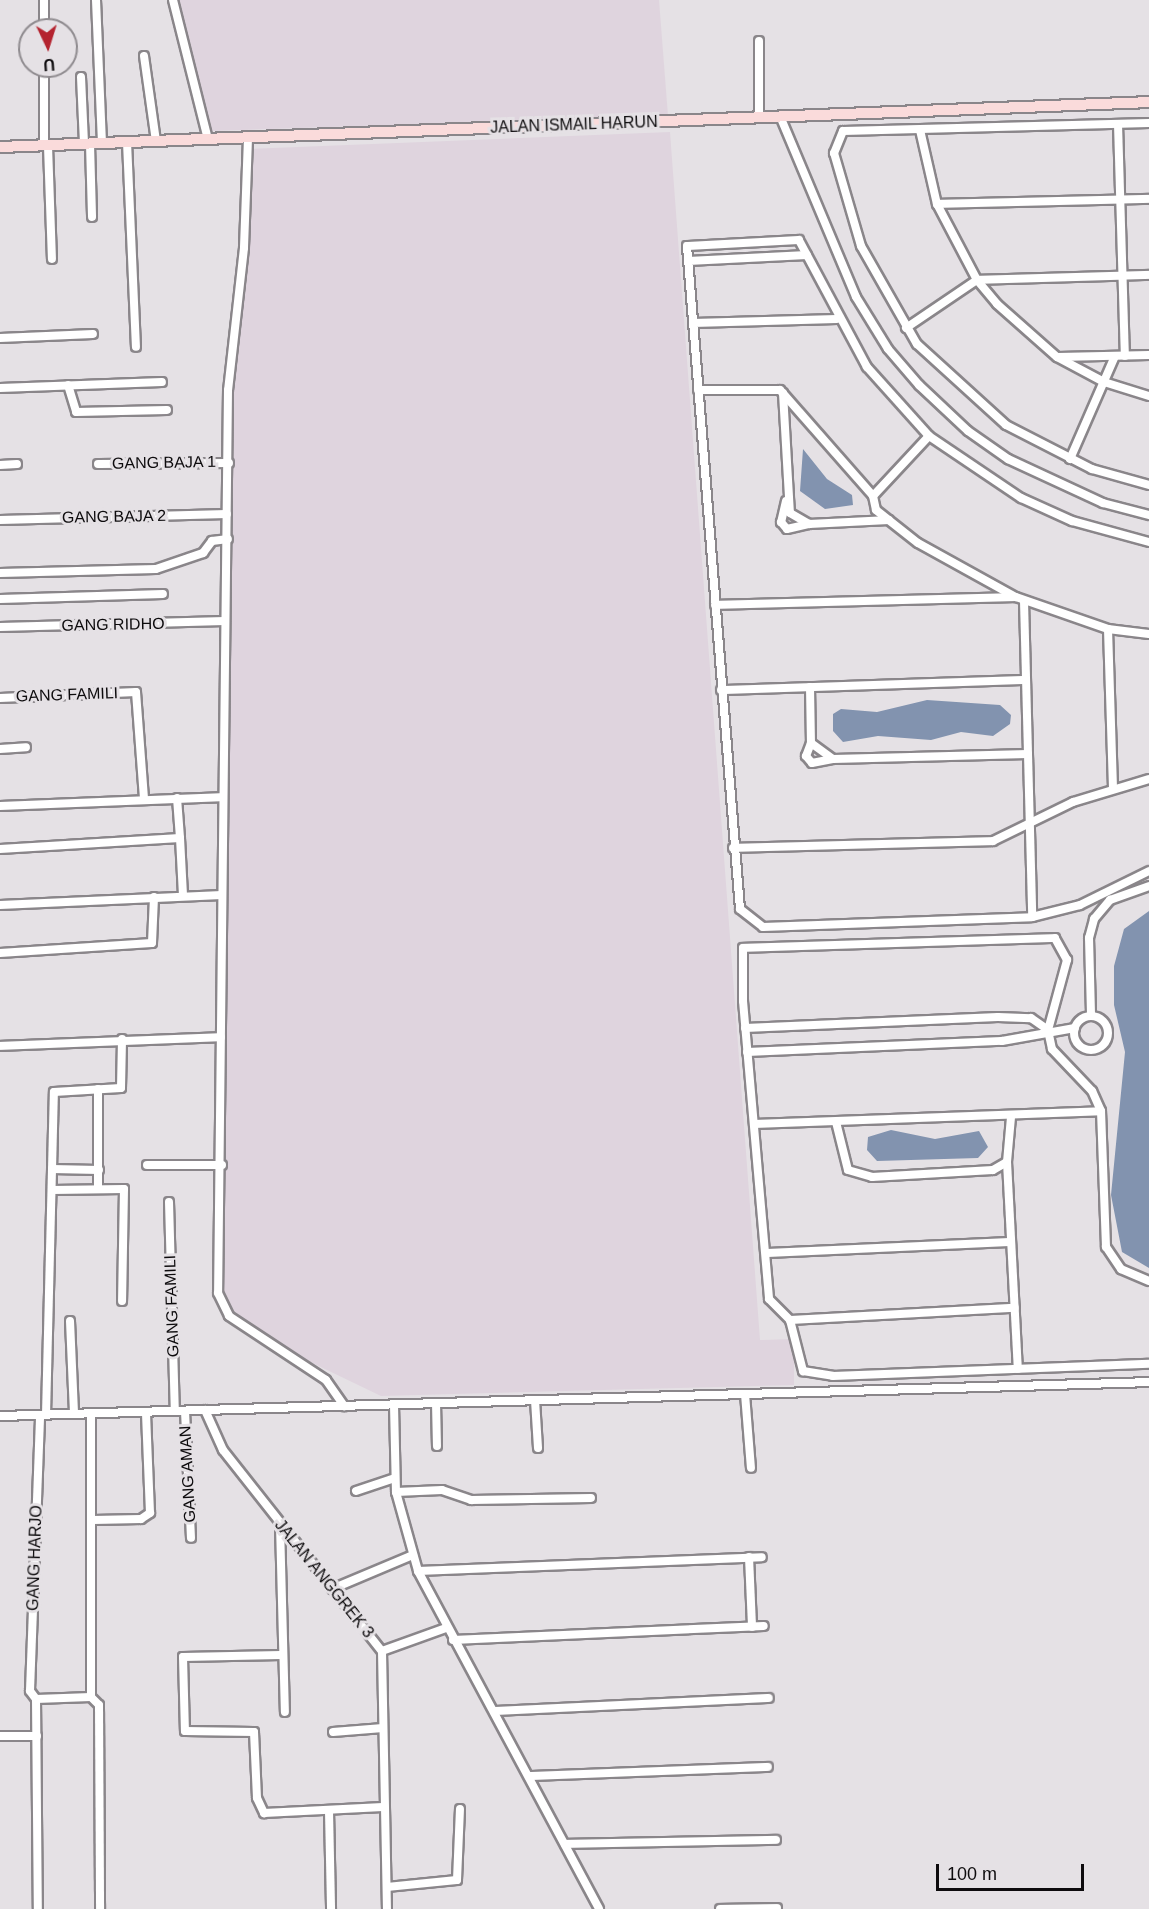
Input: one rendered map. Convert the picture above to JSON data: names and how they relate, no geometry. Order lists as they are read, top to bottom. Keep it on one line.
{"streets":{"street":["JALAN ISMAIL HARUN","GANG BAJA 1","GANG BAJA 2","GANG RIDHO","GANG FAMILI","GANG AMAN","GANG HARJO","JALAN ANGGREK 3"]},"scale_bar":"100 m","north":"bottom"}
